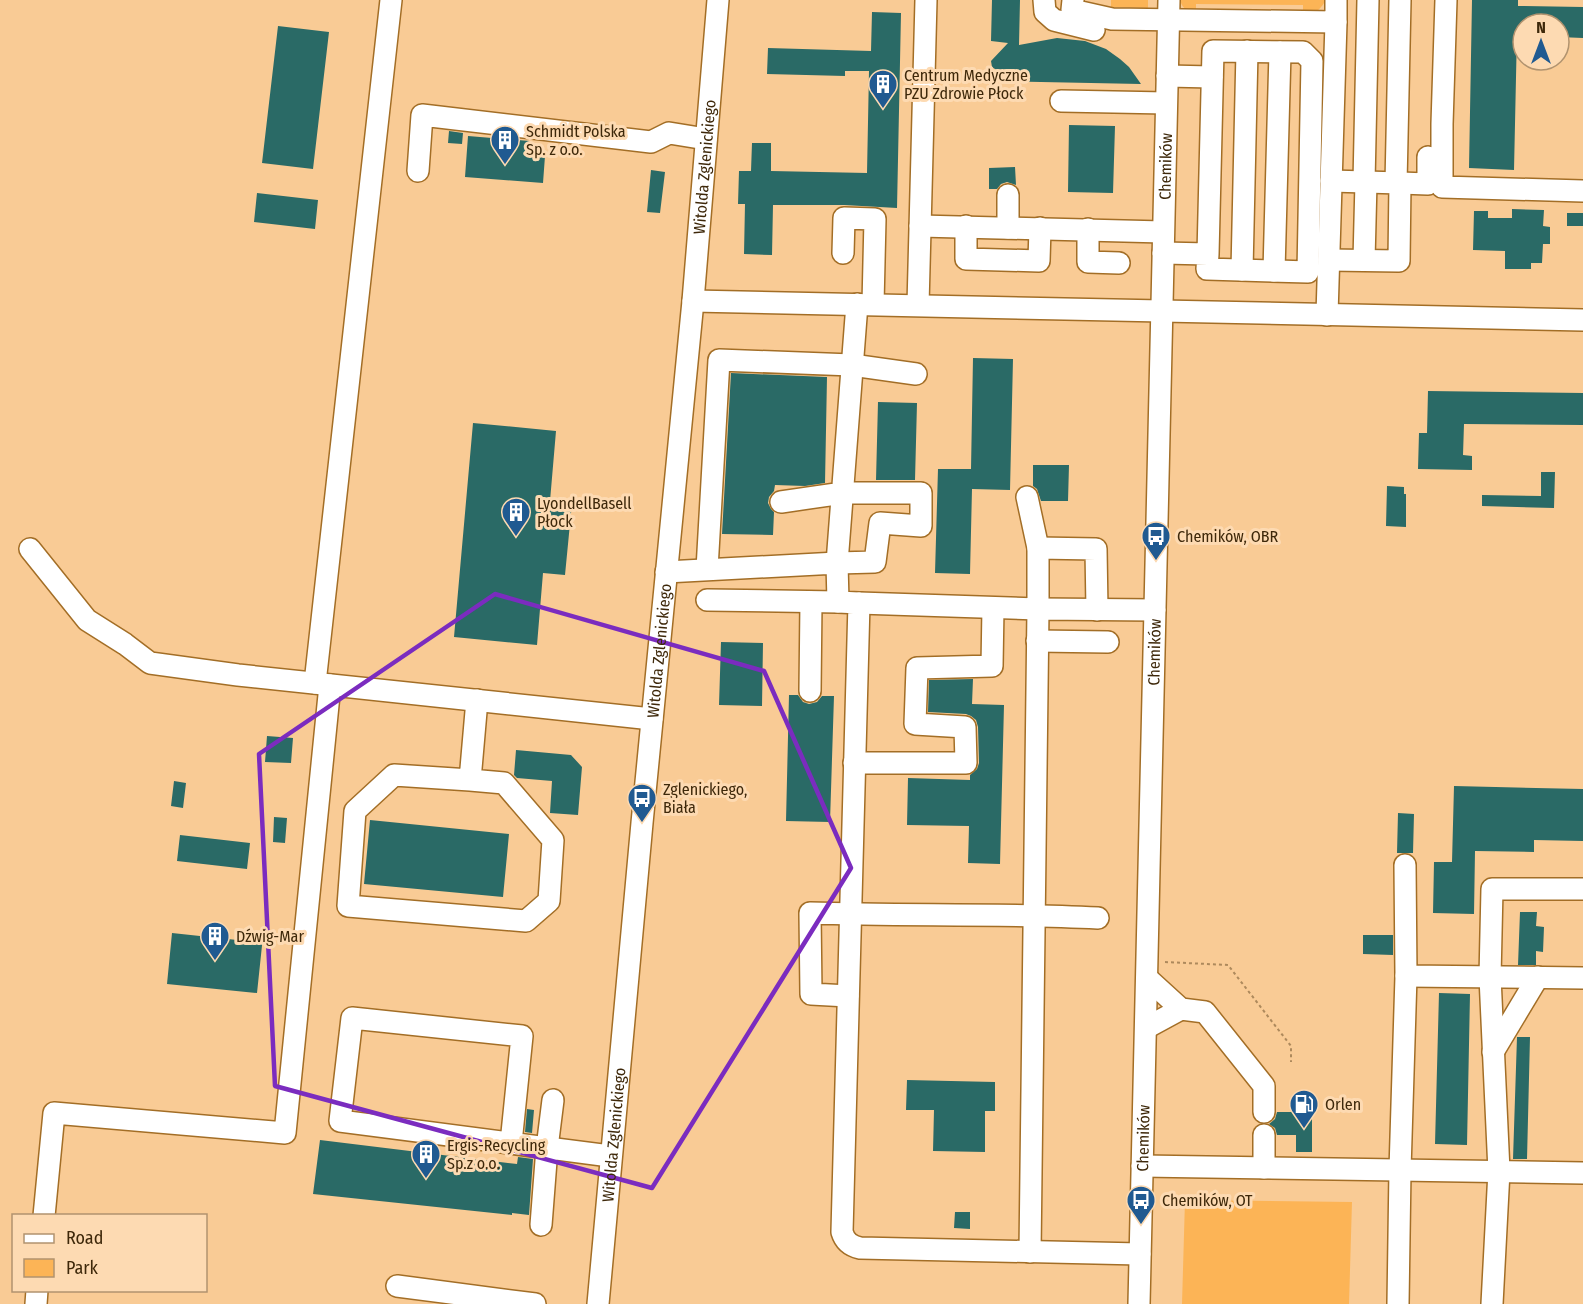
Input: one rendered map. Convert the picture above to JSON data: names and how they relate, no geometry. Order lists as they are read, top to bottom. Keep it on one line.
{"streets":{"street":["Chemików","Witolda Zglenickiego"]},"places":{"building":["Centrum Medyczne PZU Zdrowie Płock","Schmidt Polska Sp. z o.o.","LyondellBasell Płock","Dźwig-Mar","Ergis-Recycling Sp.z o.o."],"bus stop":["Chemików, OBR","Zglenickiego, Biała","Chemików, OT"],"fuel station":["Orlen"]},"legend":["Road","Park"],"north":"top"}
